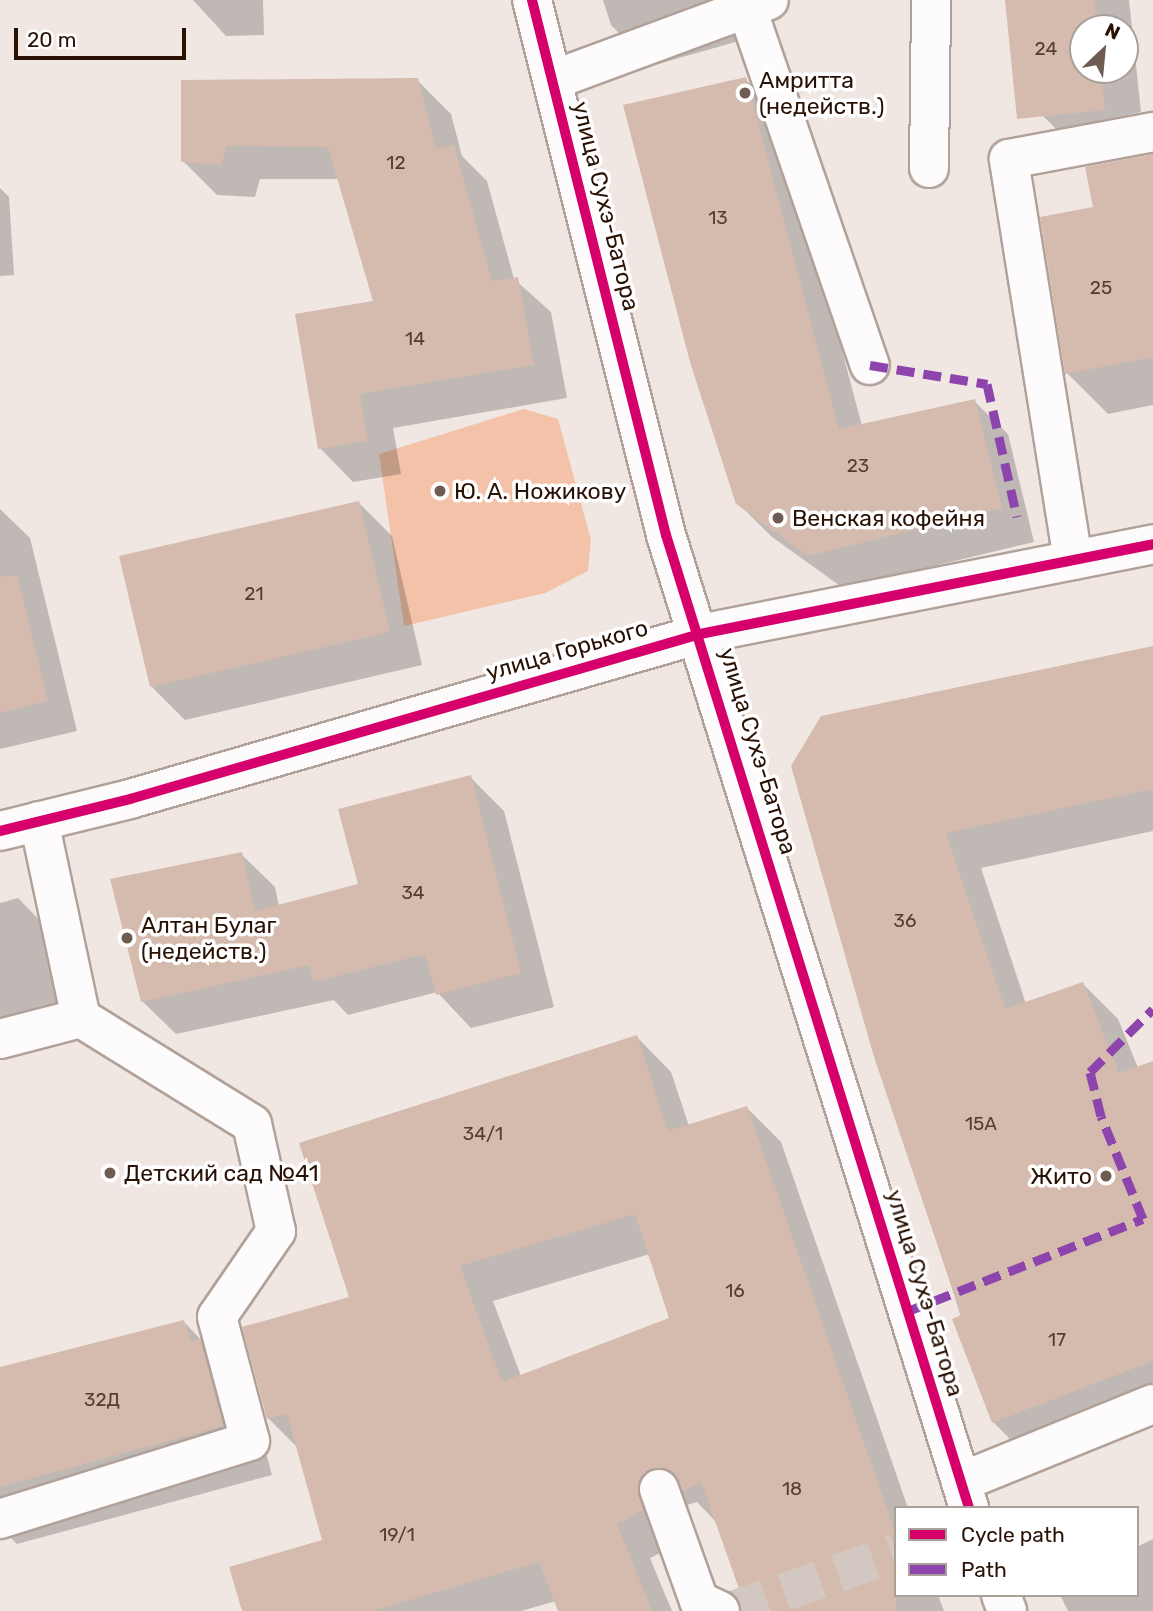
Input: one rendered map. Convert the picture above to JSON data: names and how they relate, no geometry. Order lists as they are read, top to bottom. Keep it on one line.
{"streets":{"street":["улица Сухэ-Батора","улица Горького"]},"crossings":[["улица Сухэ-Батора","улица Горького"]],"places":["Амритта (недейств.)","Ю. А. Ножикову","Венская кофейня","Алтан Булаг (недейств.)","Детский сад №41","Жито"],"house_numbers":["24","12","13","25","14","23","21","34","36","15А","34/1","16","17","32Д","18","19/1"],"legend":["Cycle path","Path"],"scale_bar":"20 m","north":"top right"}
